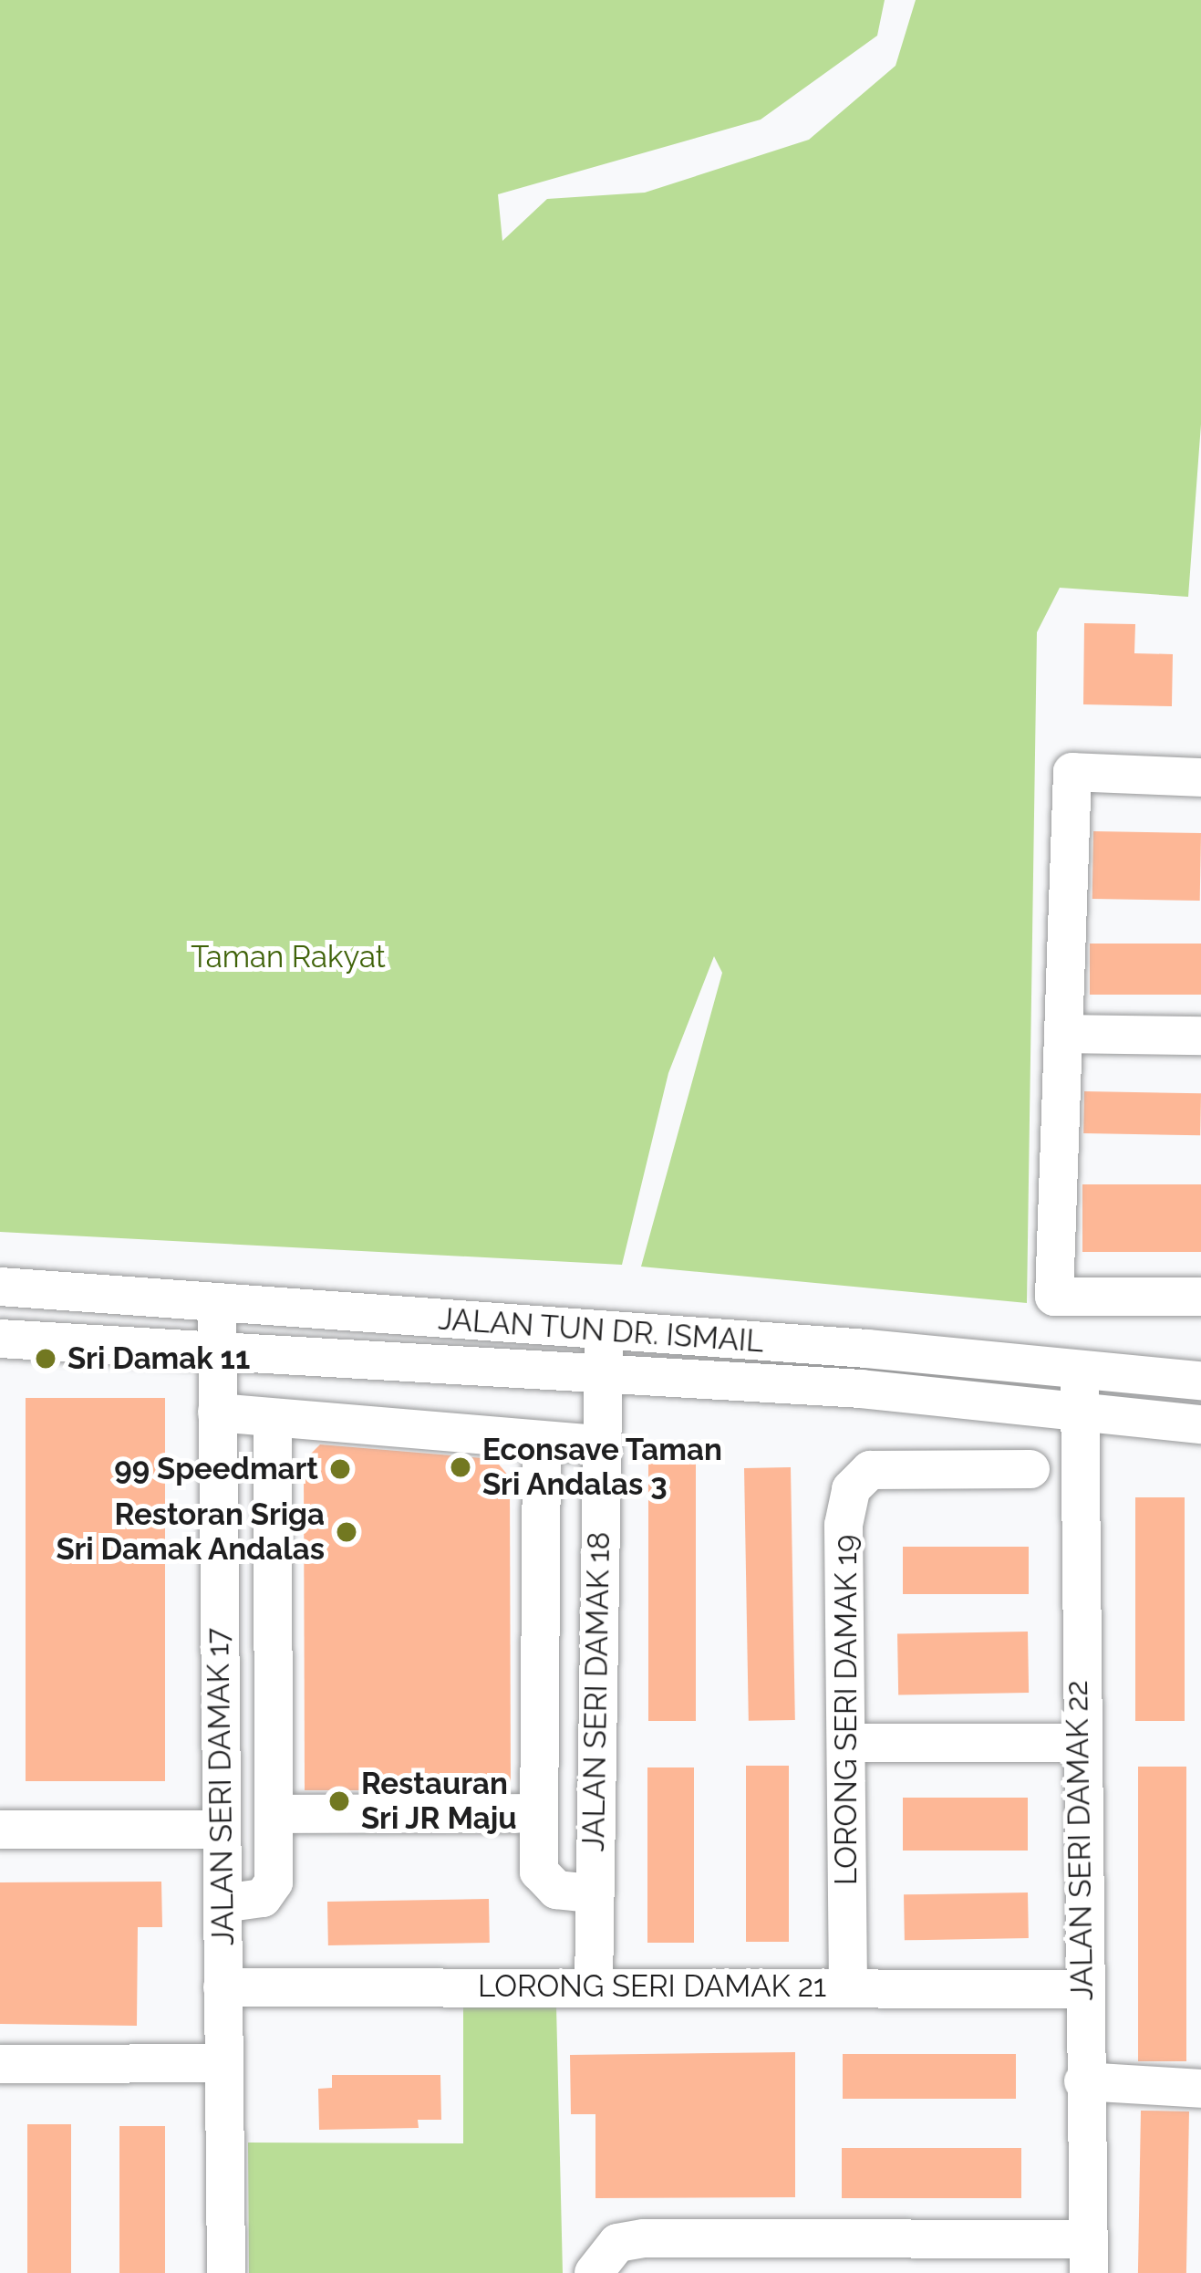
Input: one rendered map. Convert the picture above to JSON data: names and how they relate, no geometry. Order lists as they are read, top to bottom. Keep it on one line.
{"streets":{"street":["JALAN TUN DR. ISMAIL","JALAN SERI DAMAK 18","LORONG SERI DAMAK 19","JALAN SERI DAMAK 17","JALAN SERI DAMAK 22","LORONG SERI DAMAK 21"]},"crossings":[["JALAN TUN DR. ISMAIL","JALAN SERI DAMAK 18"],["JALAN TUN DR. ISMAIL","JALAN SERI DAMAK 17"],["JALAN TUN DR. ISMAIL","JALAN SERI DAMAK 22"],["JALAN SERI DAMAK 18","LORONG SERI DAMAK 21"],["LORONG SERI DAMAK 19","LORONG SERI DAMAK 21"],["JALAN SERI DAMAK 17","LORONG SERI DAMAK 21"],["JALAN SERI DAMAK 22","LORONG SERI DAMAK 21"]],"parks":["Taman Rakyat"],"places":["Sri Damak 11","Econsave Taman Sri Andalas 3","99 Speedmart","Restoran Sriga Sri Damak Andalas","Restauran Sri JR Maju"]}
